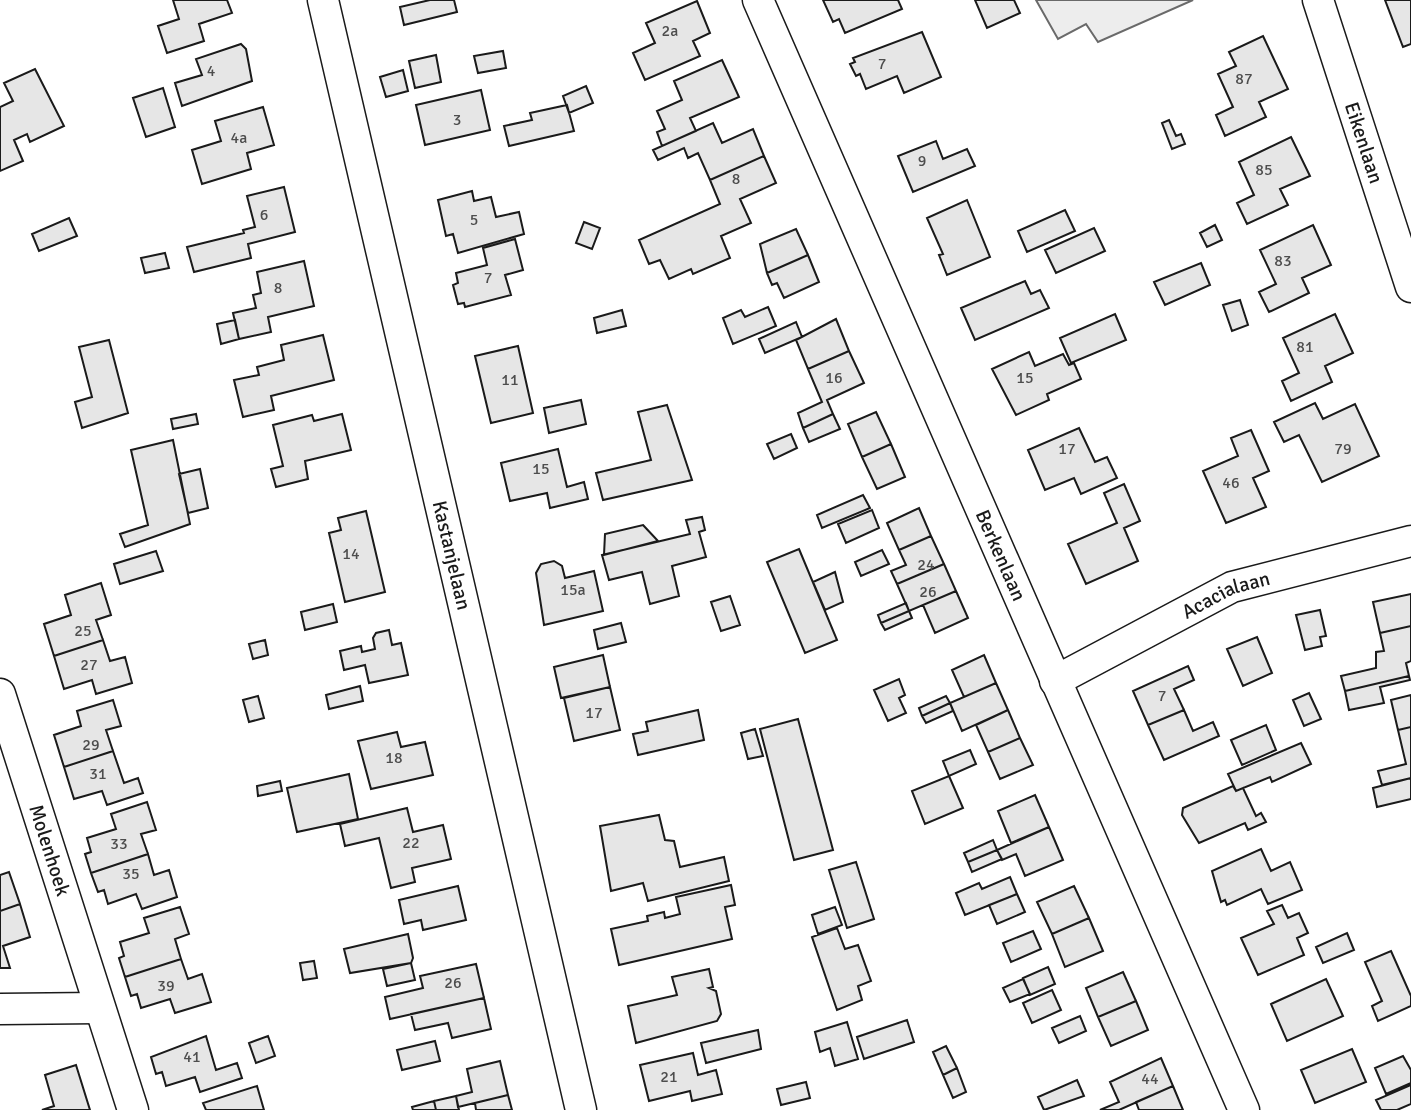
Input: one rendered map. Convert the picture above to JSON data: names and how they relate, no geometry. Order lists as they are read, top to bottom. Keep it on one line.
{"streets":{"street":["Eikenlaan","Kastanjelaan","Berkenlaan","Acacialaan","Molenhoek"]},"crossings":[["Berkenlaan","Acacialaan"]],"house_numbers":["2a","7","4","87","3","4a","9","85","8","6","5","83","7","8","81","16","15","11","17","79","15","46","14","24","15a","26","25","27","7","17","29","18","31","22","33","35","26","39","41","21","44"]}
